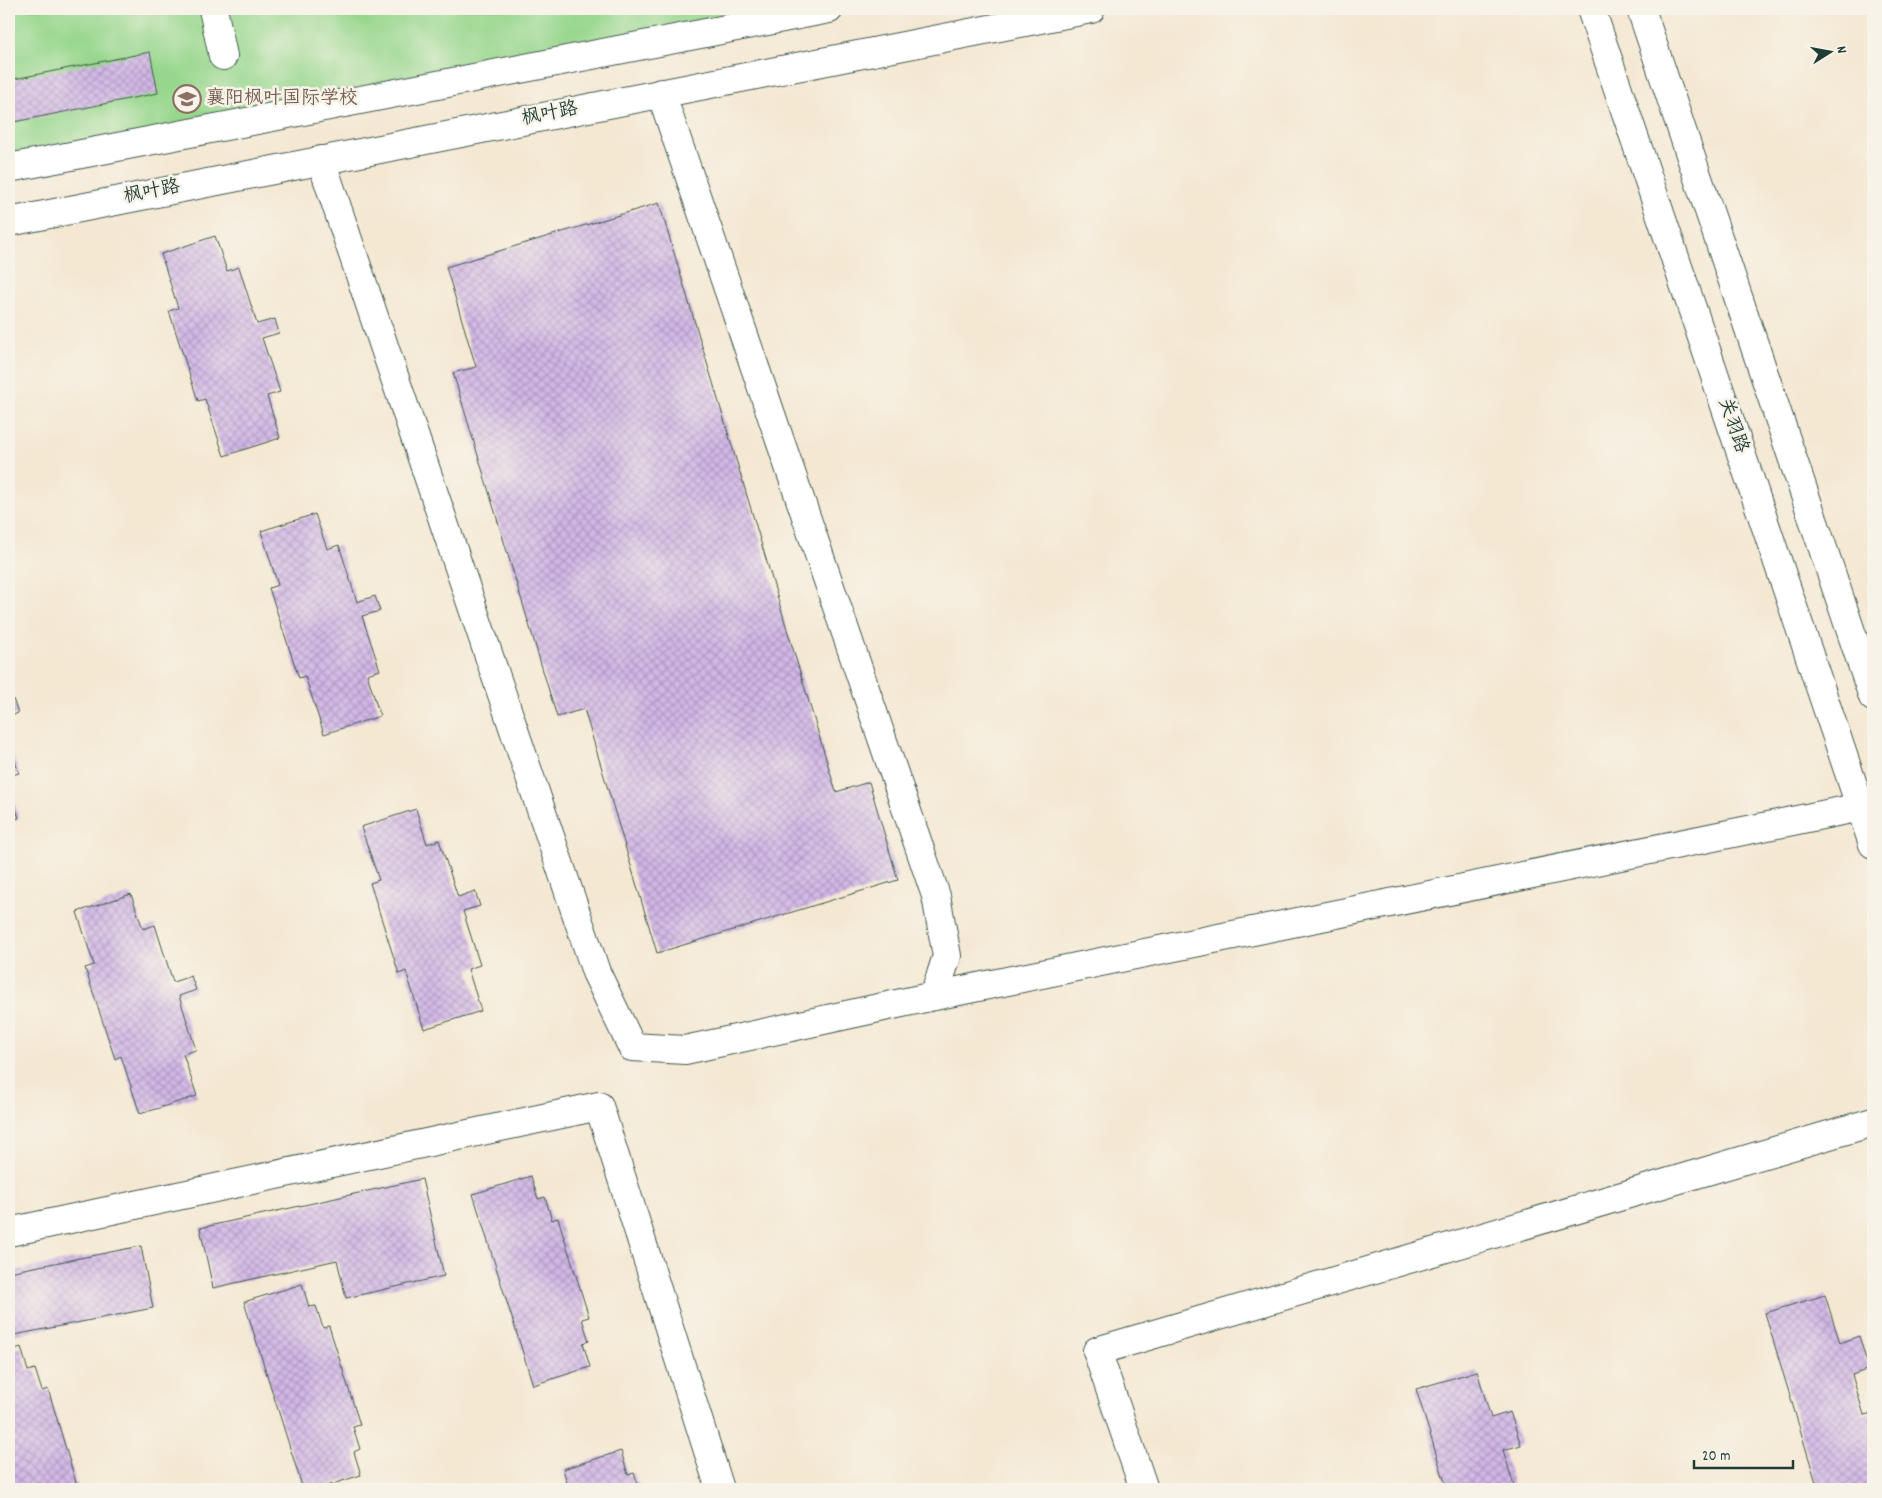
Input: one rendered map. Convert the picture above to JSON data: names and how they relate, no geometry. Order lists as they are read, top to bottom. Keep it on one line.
{"streets":{"street":["枫叶路","关羽路"]},"places":{"school or university":["襄阳枫叶国际学校"]},"scale_bar":"20 m","north":"right"}
